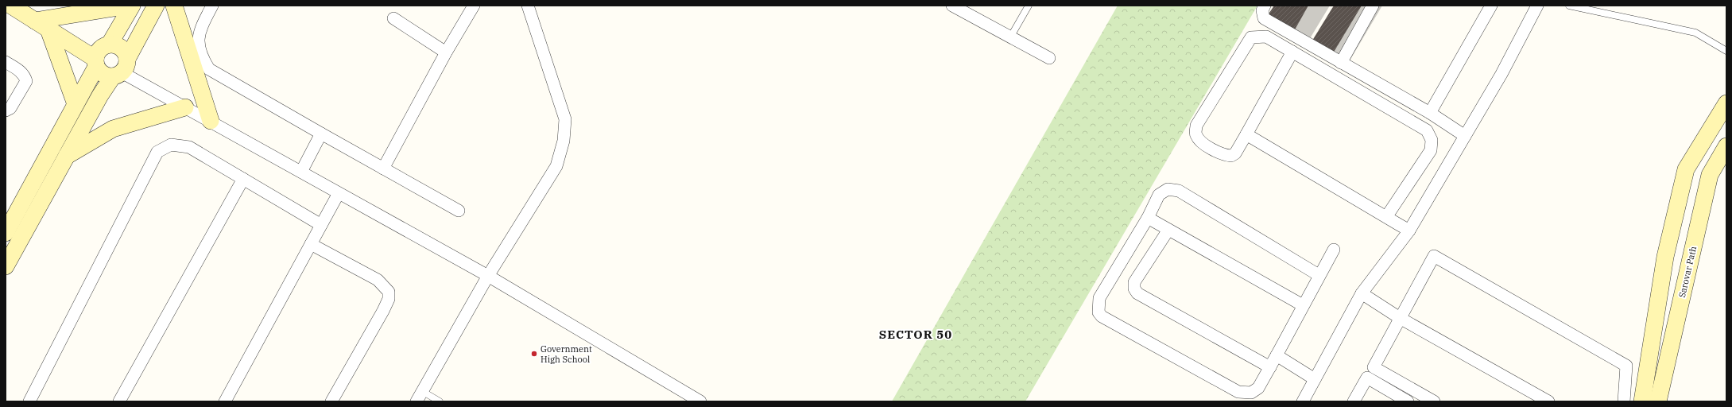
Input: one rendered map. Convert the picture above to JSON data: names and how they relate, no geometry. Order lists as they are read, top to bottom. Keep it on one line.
{"streets":{"main road":["Sarovar Path"]},"districts":["SECTOR 50"],"places":["Government High School"]}
